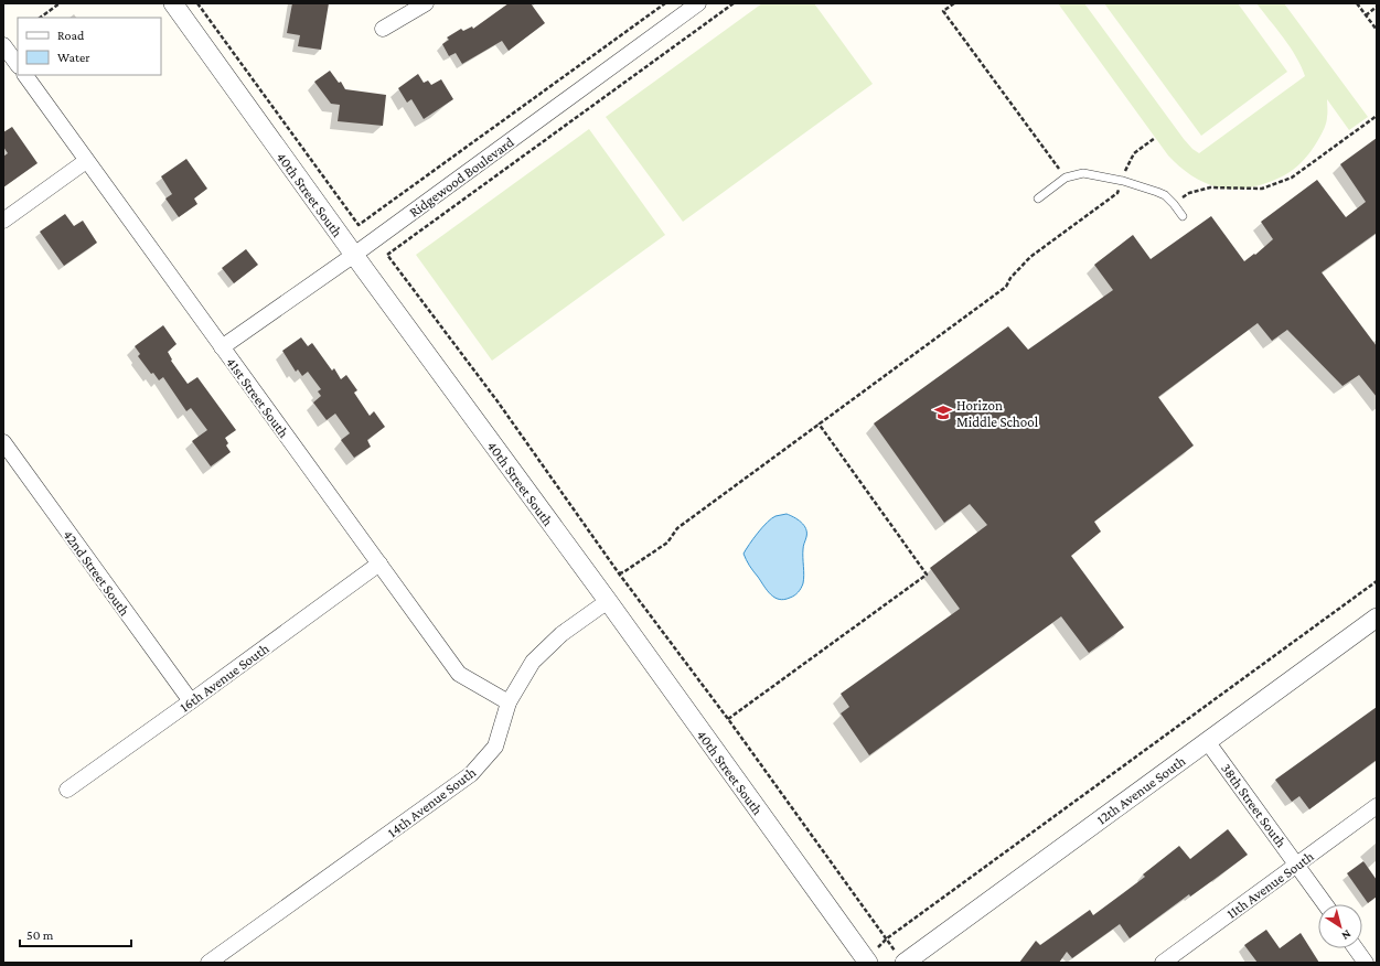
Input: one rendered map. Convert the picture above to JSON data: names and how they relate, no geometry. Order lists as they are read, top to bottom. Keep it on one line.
{"streets":{"street":["Ridgewood Boulevard","40th Street South","41st Street South","42nd Street South","16th Avenue South","12th Avenue South","14th Avenue South","38th Street South","11th Avenue South"]},"crossings":[["Ridgewood Boulevard","40th Street South"],["Ridgewood Boulevard","41st Street South"],["40th Street South","14th Avenue South"],["41st Street South","16th Avenue South"],["41st Street South","14th Avenue South"],["42nd Street South","16th Avenue South"],["12th Avenue South","38th Street South"],["38th Street South","11th Avenue South"]],"places":{"school or university":["Horizon Middle School"]},"legend":["Road","Water"],"scale_bar":"50 m","north":"bottom right"}
